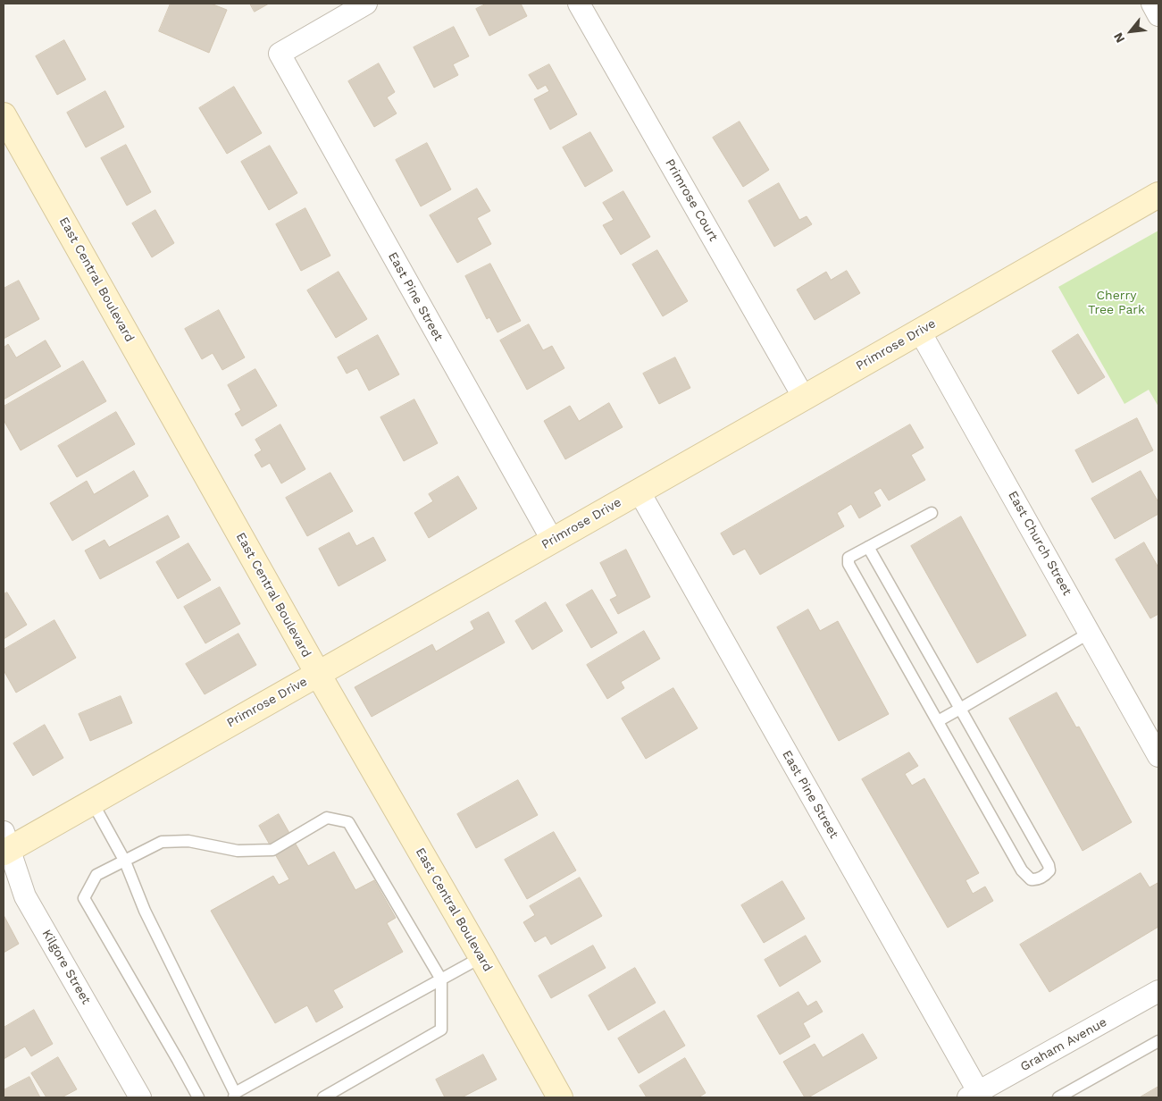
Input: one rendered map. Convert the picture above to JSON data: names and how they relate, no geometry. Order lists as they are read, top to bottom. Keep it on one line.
{"streets":{"street":["Primrose Court","East Central Boulevard","East Pine Street","Primrose Drive","East Church Street","Kilgore Street","Graham Avenue"]},"crossings":[["Primrose Court","Primrose Drive"],["East Central Boulevard","Primrose Drive"],["East Pine Street","Primrose Drive"],["East Pine Street","Graham Avenue"],["Primrose Drive","East Church Street"],["Primrose Drive","Kilgore Street"]],"parks":["Cherry Tree Park"],"north":"bottom left"}
